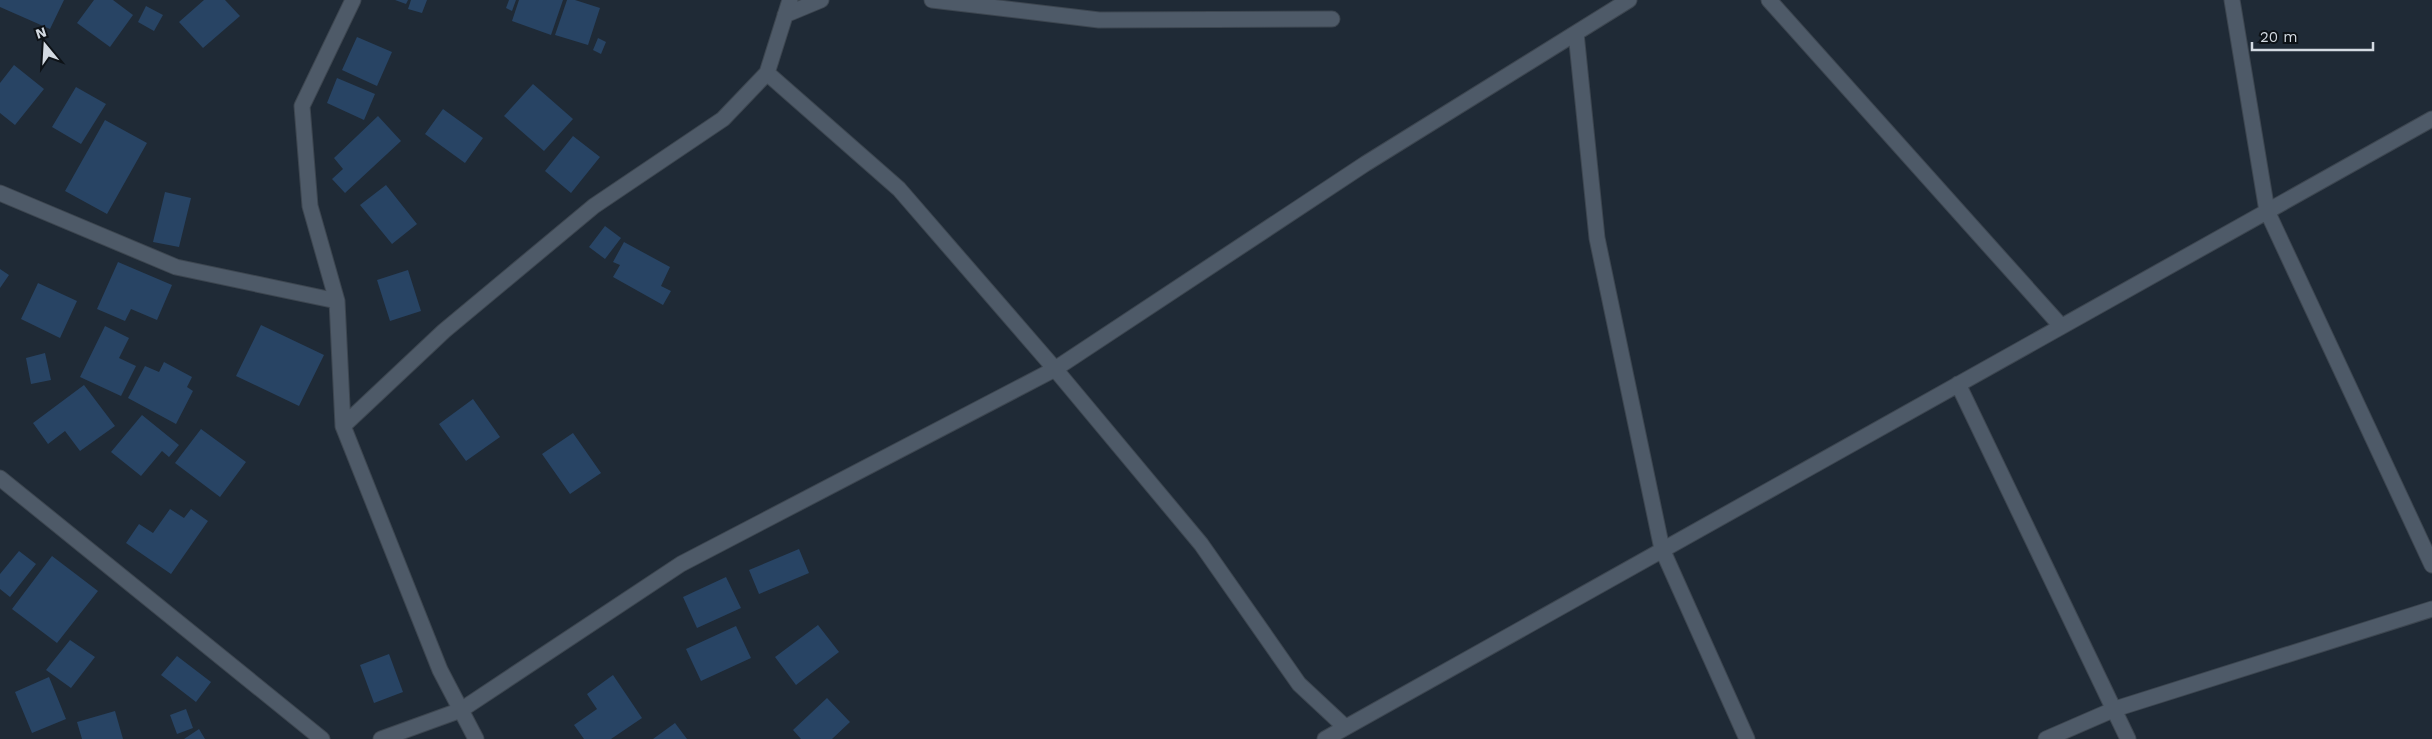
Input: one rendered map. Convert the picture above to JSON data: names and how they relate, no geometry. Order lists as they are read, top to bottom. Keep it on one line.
{"scale_bar":"20 m","north":"top"}
